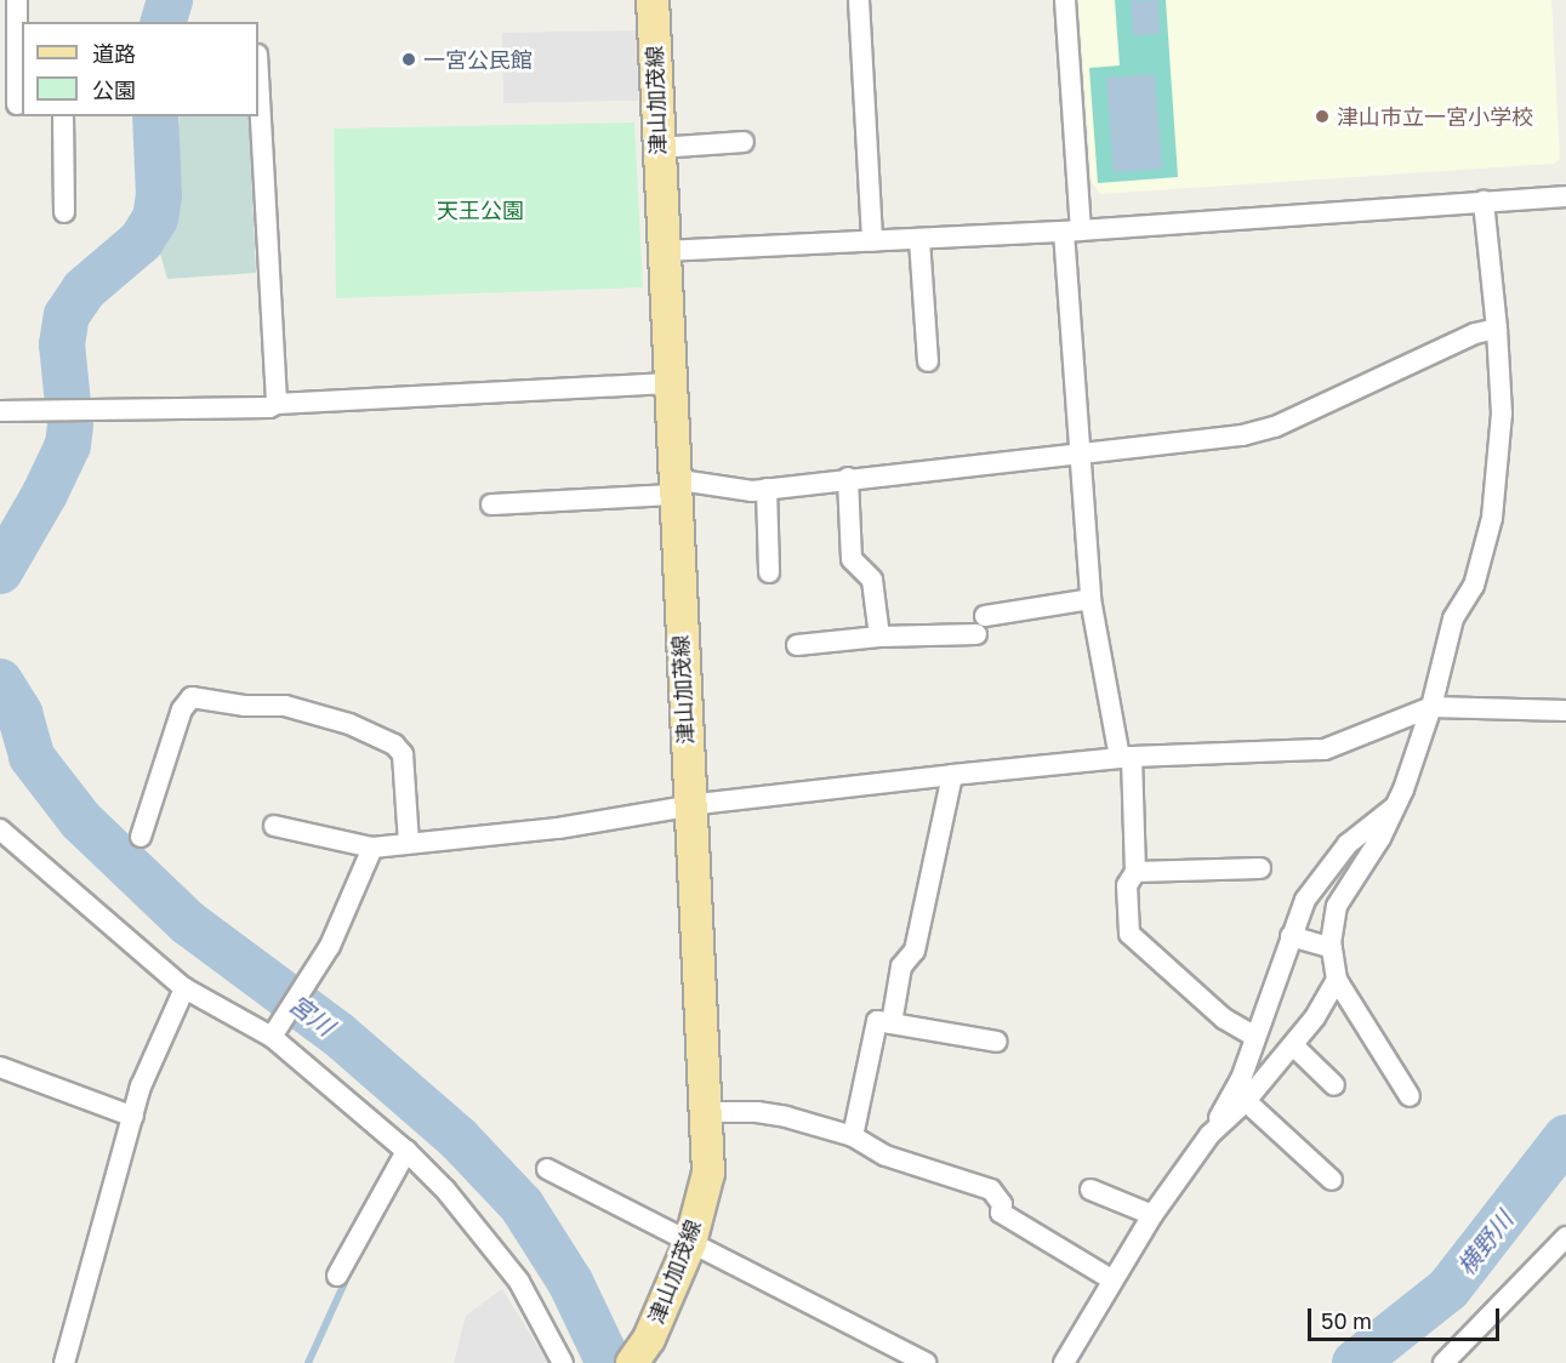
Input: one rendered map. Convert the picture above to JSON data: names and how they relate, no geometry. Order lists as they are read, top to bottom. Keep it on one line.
{"streets":{"main road":["津山加茂線"]},"water":["宮川","横野川"],"parks":["天王公園"],"places":["一宮公民館","津山市立一宮小学校"],"legend":["道路","公園"],"scale_bar":"50 m"}
